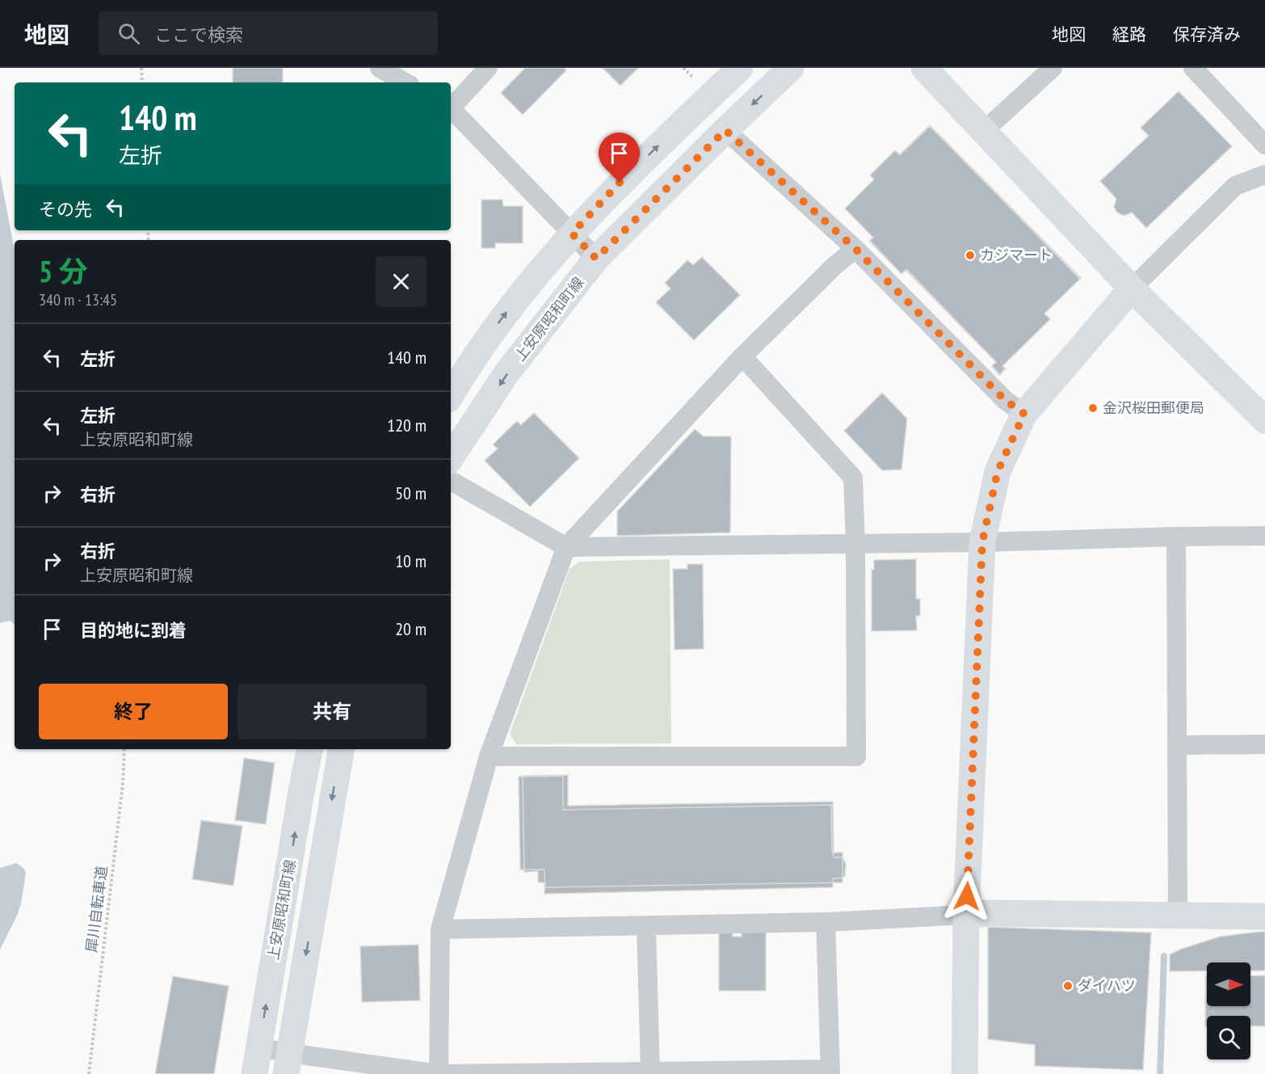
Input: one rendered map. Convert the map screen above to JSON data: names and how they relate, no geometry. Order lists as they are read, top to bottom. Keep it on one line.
{"streets":{"street":["上安原昭和町線"],"path":["犀川自転車道"]},"places":["カジマート","金沢桜田郵便局","ダイハツ"],"north":"right","page":{"header":"地図","search":"ここで検索","nav":["地図","経路","保存済み"],"turn":["140 m","左折"],"then":"その先","heading":["5 分","340 m · 13:45"],"list":[{"name":"左折","value":"140 m"},{"name":"左折","note":"上安原昭和町線","value":"120 m"},{"name":"右折","value":"50 m"},{"name":"右折","note":"上安原昭和町線","value":"10 m"},{"name":"目的地に到着","value":"20 m"}],"buttons":["終了","共有"]}}
